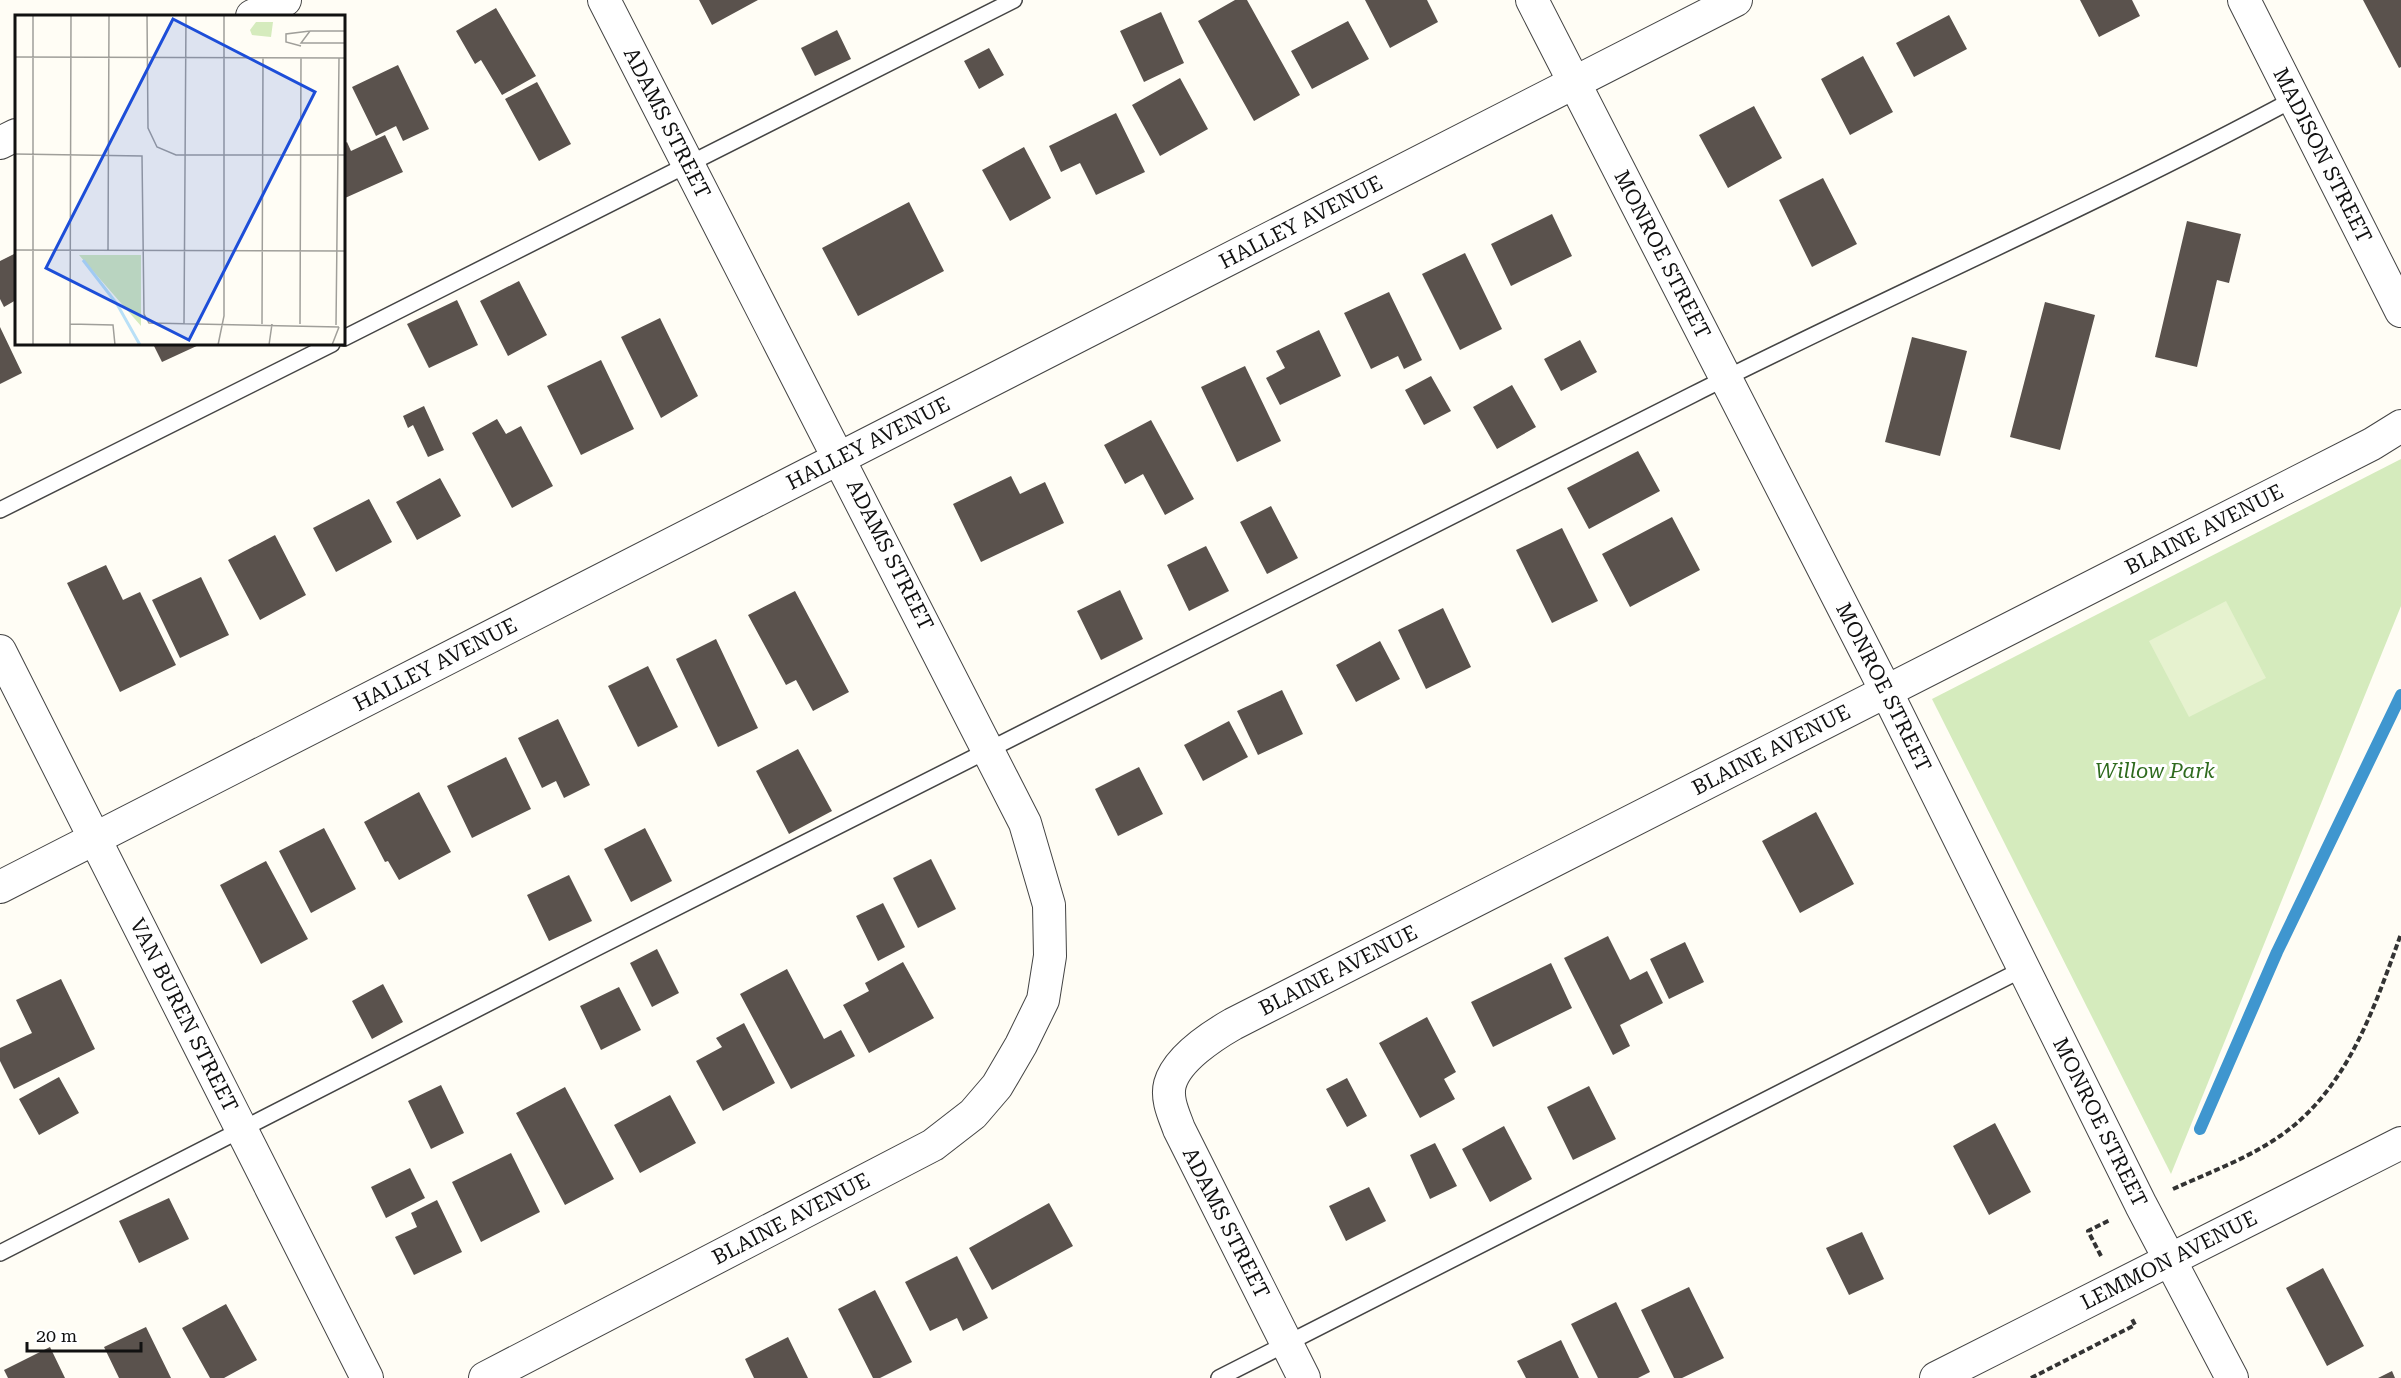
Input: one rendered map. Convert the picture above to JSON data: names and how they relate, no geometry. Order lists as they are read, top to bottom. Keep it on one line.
{"streets":{"street":["ADAMS STREET","MADISON STREET","HALLEY AVENUE","MONROE STREET","BLAINE AVENUE","VAN BUREN STREET","LEMMON AVENUE"]},"crossings":[["ADAMS STREET","HALLEY AVENUE"],["ADAMS STREET","BLAINE AVENUE"],["HALLEY AVENUE","MONROE STREET"],["HALLEY AVENUE","VAN BUREN STREET"],["MONROE STREET","BLAINE AVENUE"],["MONROE STREET","LEMMON AVENUE"]],"parks":["Willow Park"],"scale_bar":"20 m"}
